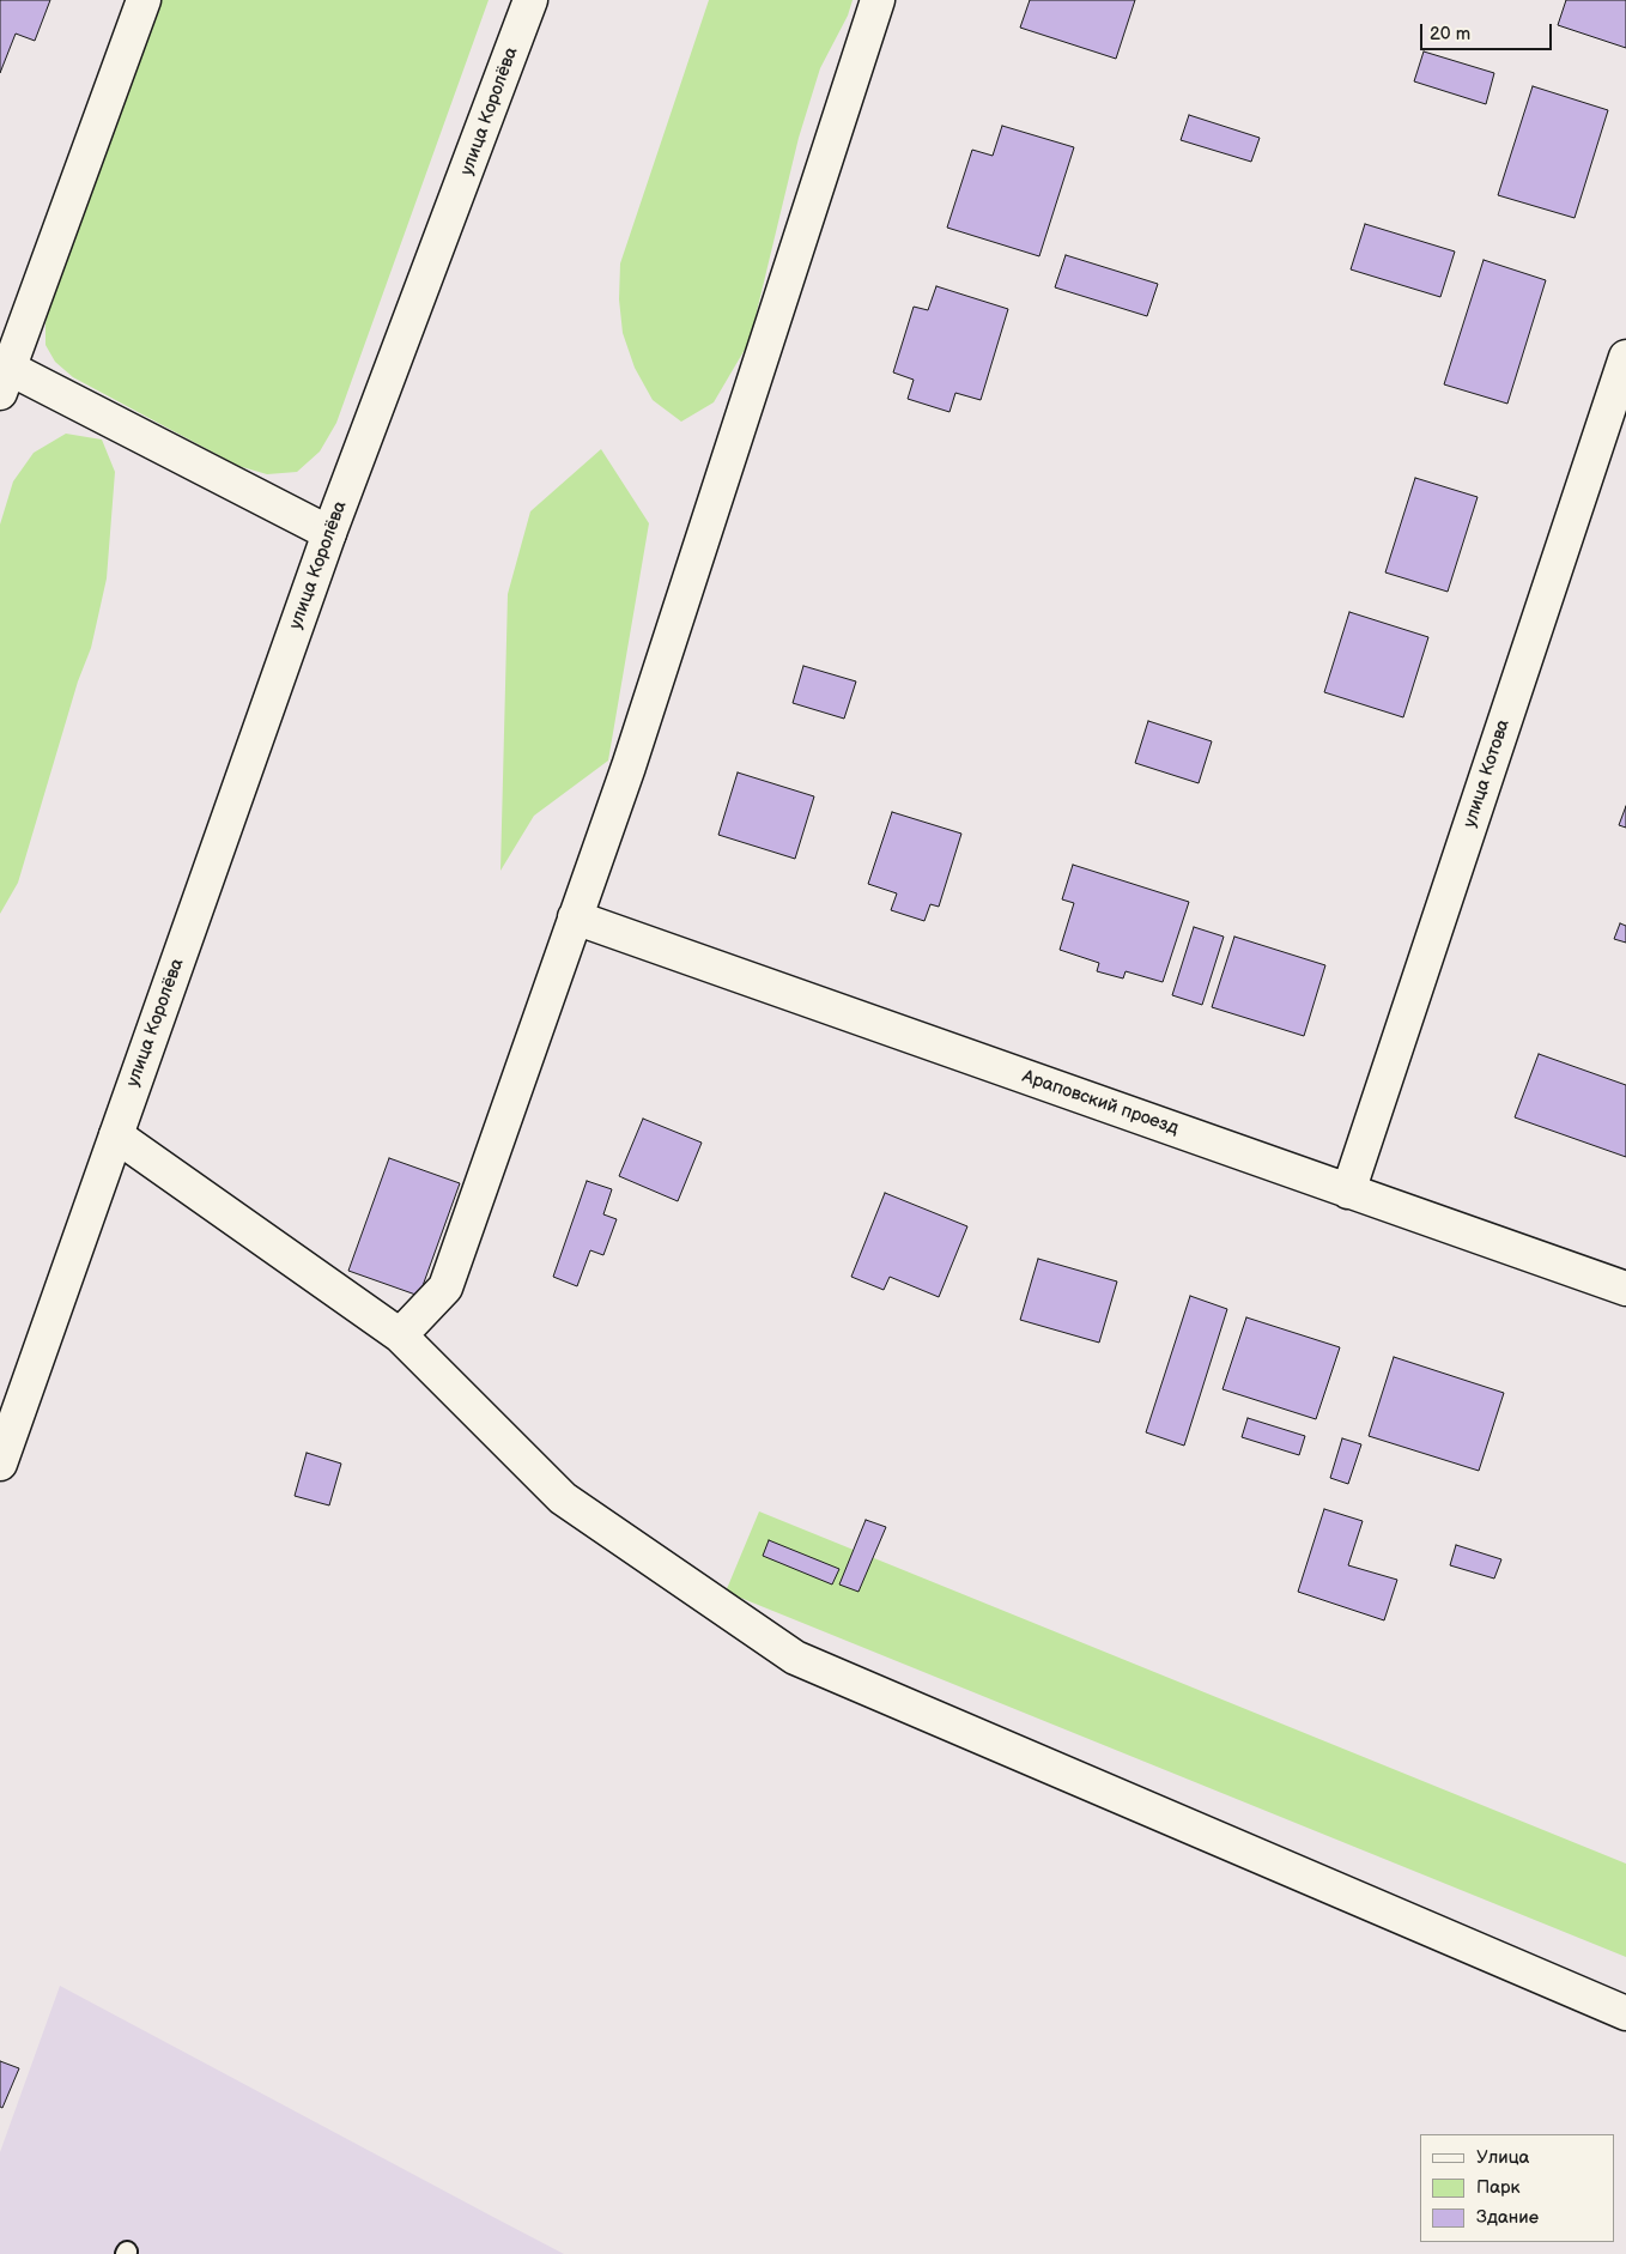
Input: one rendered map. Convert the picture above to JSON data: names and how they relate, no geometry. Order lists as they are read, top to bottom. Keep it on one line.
{"streets":{"street":["улица Королёва","улица Котова","Араповский проезд"]},"crossings":[["улица Котова","Араповский проезд"]],"legend":["Улица","Парк","Здание"],"scale_bar":"20 m"}
